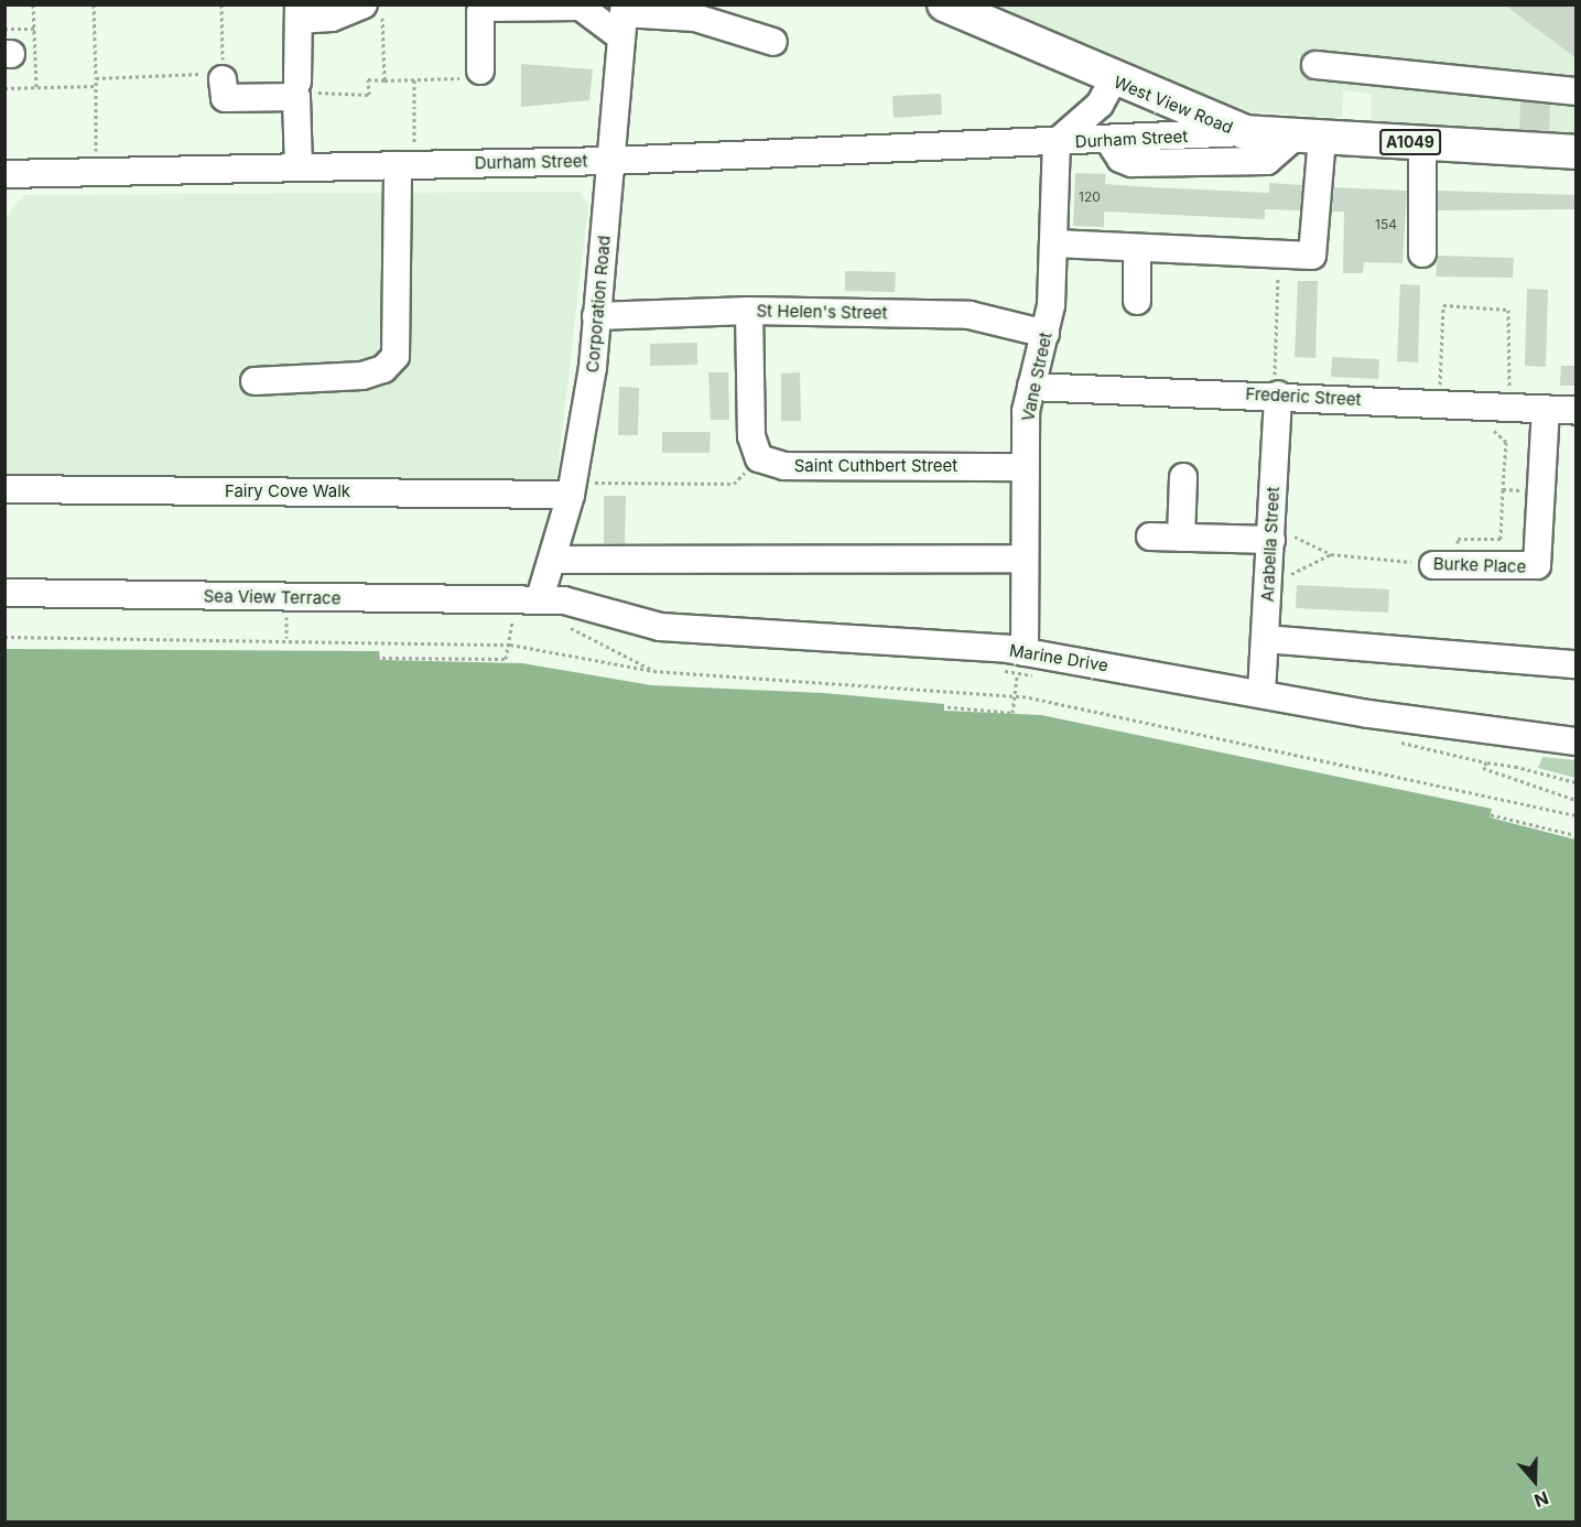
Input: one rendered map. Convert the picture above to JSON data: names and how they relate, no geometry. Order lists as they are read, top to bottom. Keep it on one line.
{"streets":{"main road":["West View Road","A1049"],"street":["Durham Street","Corporation Road","St Helen's Street","Vane Street","Frederic Street","Saint Cuthbert Street","Fairy Cove Walk","Arabella Street","Burke Place","Sea View Terrace","Marine Drive"]},"crossings":[["West View Road","Durham Street"],["Durham Street","Corporation Road"],["Durham Street","Vane Street"],["Corporation Road","St Helen's Street"],["Corporation Road","Fairy Cove Walk"],["Corporation Road","Sea View Terrace"],["Corporation Road","Marine Drive"],["St Helen's Street","Vane Street"],["Vane Street","Frederic Street"],["Vane Street","Saint Cuthbert Street"],["Vane Street","Marine Drive"],["Frederic Street","Arabella Street"],["Frederic Street","Burke Place"],["Arabella Street","Burke Place"],["Arabella Street","Marine Drive"],["Sea View Terrace","Marine Drive"]],"house_numbers":["120","154"],"north":"bottom"}
